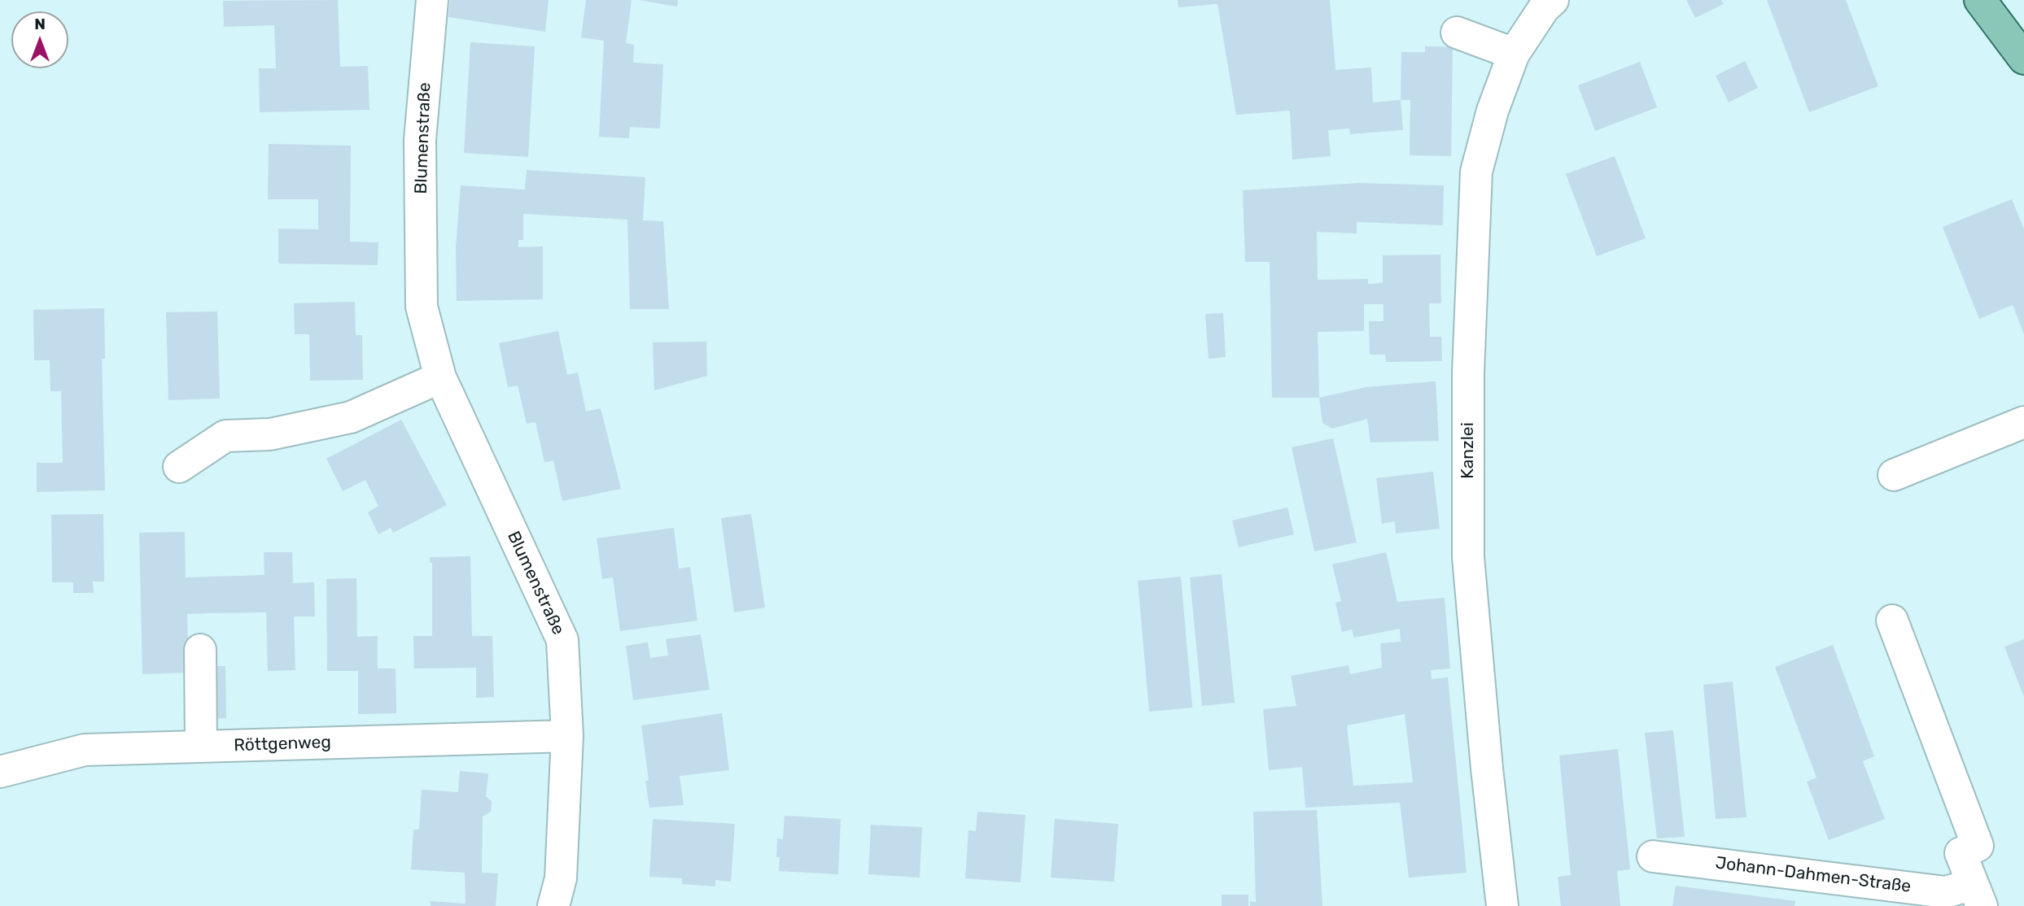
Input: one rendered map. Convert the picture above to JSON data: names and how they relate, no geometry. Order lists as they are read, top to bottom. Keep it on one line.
{"streets":{"street":["Blumenstraße","Kanzlei","Röttgenweg","Johann-Dahmen-Straße"]},"crossings":[["Blumenstraße","Röttgenweg"]],"north":"top"}
